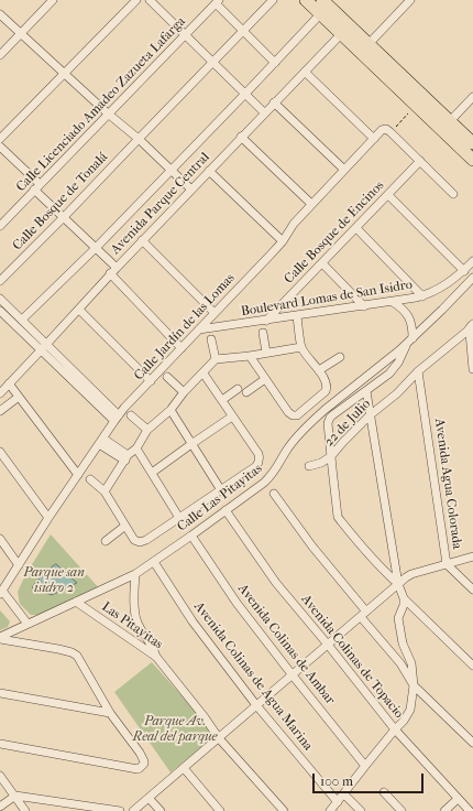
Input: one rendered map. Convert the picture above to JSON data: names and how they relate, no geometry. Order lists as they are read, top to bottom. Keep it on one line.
{"streets":{"street":["Calle Licenciado Amadeo Zazueta Lafarga","Calle Bosque de Tonalá","Avenida Parque Central","Calle Bosque de Encinos","Boulevard Lomas de San Isidro","Calle Jardín de las Lomas","22 de Julio","Avenida Agua Colorada","Calle Las Pitayitas","Las Pitayitas","Avenida Colinas de Ambar","Avenida Colinas de Topacio","Avenida Colinas de Agua Marina"]},"crossings":[["Calle Bosque de Encinos","Boulevard Lomas de San Isidro"],["Boulevard Lomas de San Isidro","Calle Jardín de las Lomas"],["22 de Julio","Avenida Agua Colorada"],["Calle Las Pitayitas","Las Pitayitas"],["Calle Las Pitayitas","Avenida Colinas de Ambar"],["Calle Las Pitayitas","Avenida Colinas de Topacio"],["Calle Las Pitayitas","Avenida Colinas de Agua Marina"]],"parks":["Parque san isidro 2","Parque Av. Real del parque"],"scale_bar":"100 m"}
